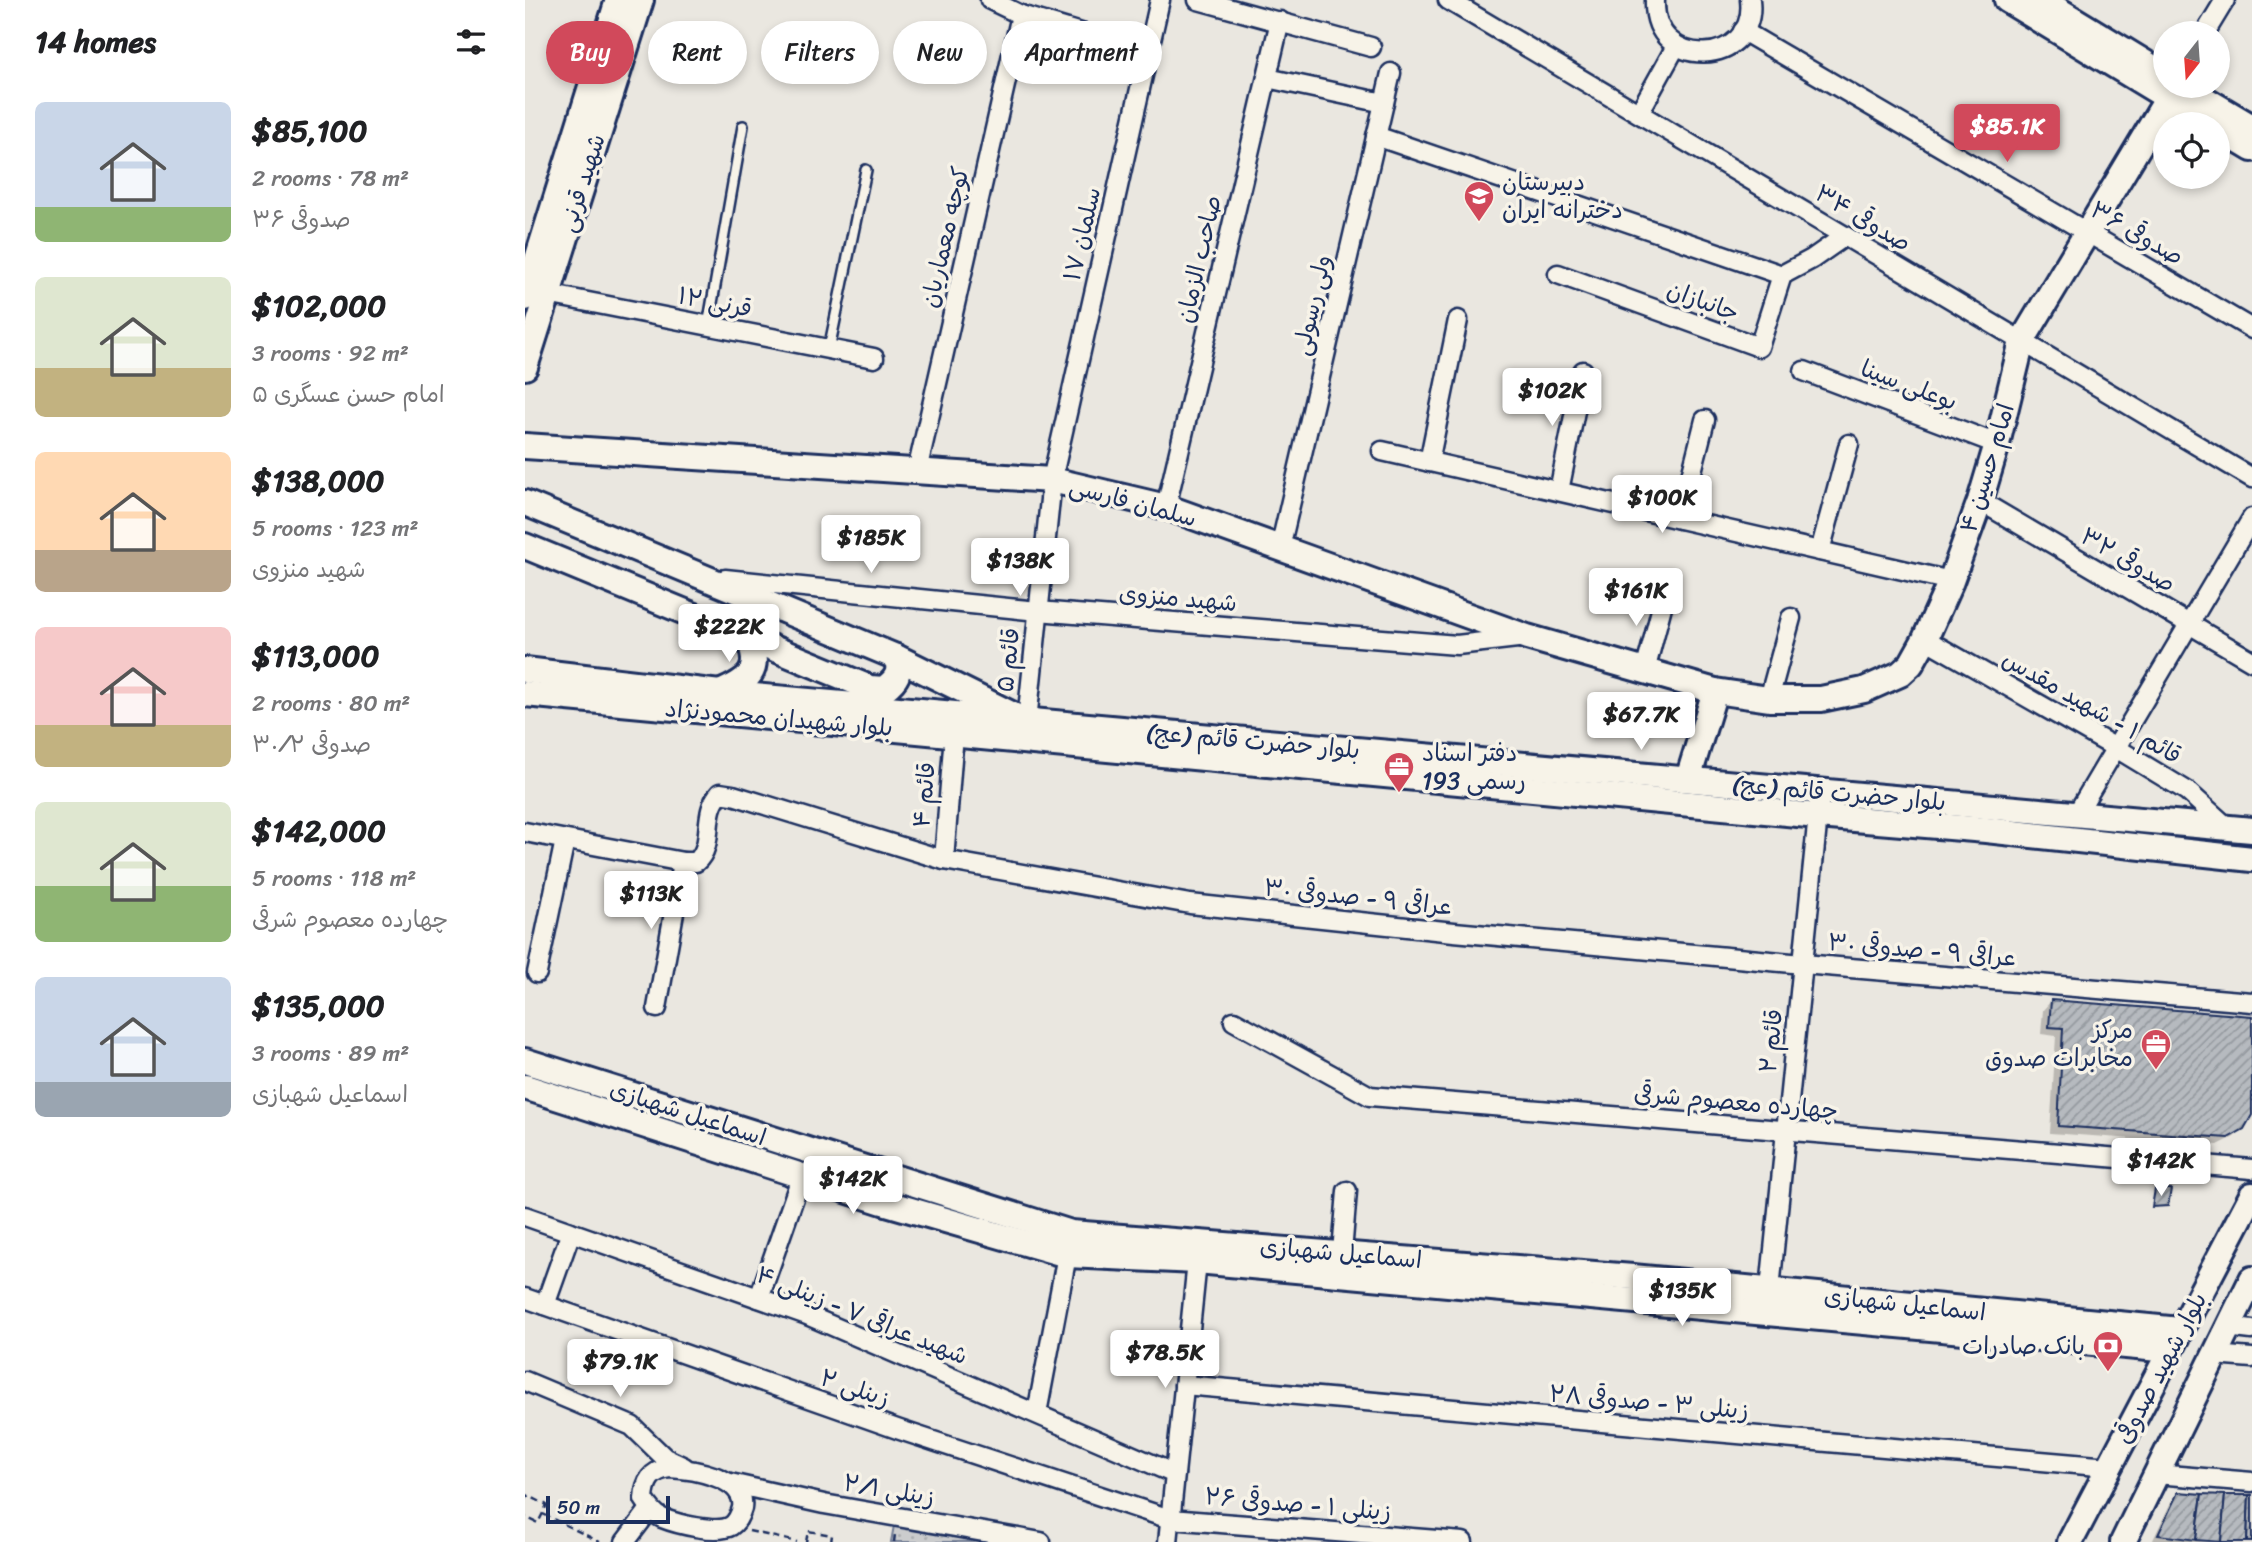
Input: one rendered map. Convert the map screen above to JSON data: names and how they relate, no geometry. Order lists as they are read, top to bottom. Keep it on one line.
{"streets":{"main road":["شهید قرنی","امام حسین ۴","سلمان فارسی","بلوار شهیدان محمودنژاد","بلوار حضرت قائم (عج)","اسماعیل شهبازی","بلوار شهید صدوقی"],"street":["صدوقی ۳۴","صدوقی ۳۶","سلمان ۱۷","کوچه معماریان","صاحب الزمان","جانبازان","قرنی ۱۲","ولی رسولی","بوعلی سینا","صدوقی ۳۲","شهید منزوی","قائم ۵","قائم ۱ - شهید مقدس","قائم ۴","عراقی ۹ - صدوقی ۳۰","قائم ۲","چهارده معصوم شرقی","شهید عراقی ۷ - زینلی ۴","زینلی ۲","زینلی ۳ - صدوقی ۲۸","زینلی ۲/۱","زینلی ۱ - صدوقی ۲۶"]},"crossings":[["شهید قرنی","قرنی ۱۲"],["صدوقی ۳۴","امام حسین ۴"],["صدوقی ۳۶","امام حسین ۴"],["سلمان ۱۷","سلمان فارسی"],["سلمان ۱۷","قائم ۵"],["کوچه معماریان","سلمان فارسی"],["صاحب الزمان","سلمان فارسی"],["ولی رسولی","سلمان فارسی"],["بوعلی سینا","امام حسین ۴"],["امام حسین ۴","سلمان فارسی"],["امام حسین ۴","صدوقی ۳۲"],["امام حسین ۴","قائم ۱ - شهید مقدس"],["سلمان فارسی","شهید منزوی"],["سلمان فارسی","قائم ۵"],["شهید منزوی","قائم ۵"],["شهید منزوی","بلوار حضرت قائم (عج)"],["قائم ۵","بلوار شهیدان محمودنژاد"],["قائم ۵","بلوار حضرت قائم (عج)"],["قائم ۱ - شهید مقدس","بلوار حضرت قائم (عج)"],["بلوار شهیدان محمودنژاد","بلوار حضرت قائم (عج)"],["بلوار شهیدان محمودنژاد","قائم ۴"],["بلوار حضرت قائم (عج)","قائم ۲"],["قائم ۴","عراقی ۹ - صدوقی ۳۰"],["عراقی ۹ - صدوقی ۳۰","قائم ۲"],["قائم ۲","چهارده معصوم شرقی"],["قائم ۲","اسماعیل شهبازی"],["اسماعیل شهبازی","بلوار شهید صدوقی"],["بلوار شهید صدوقی","زینلی ۳ - صدوقی ۲۸"],["زینلی ۲","زینلی ۱ - صدوقی ۲۶"]],"places":{"school or university":["دبیرستان دخترانه ایران"],"office":["دفتر اسناد رسمی 193","مرکز مخابرات صدوق"],"bank":["بانک صادرات"]},"scale_bar":"50 m","north":"bottom","page":{"heading":"14 homes","chip":["Buy","Rent","Filters","New","Apartment"],"list":[{"name":"$85,100","note":"2 rooms · 78 m² · صدوقی ۳۶"},{"name":"$102,000","note":"3 rooms · 92 m² · امام حسن عسگری ۵"},{"name":"$138,000","note":"5 rooms · 123 m² · شهید منزوی"},{"name":"$113,000","note":"2 rooms · 80 m² · صدوقی ۳۰/۲"},{"name":"$142,000","note":"5 rooms · 118 m² · چهارده معصوم شرقی"},{"name":"$135,000","note":"3 rooms · 89 m² · اسماعیل شهبازی"}],"price":["$85.1K","$102K","$100K","$185K","$138K","$161K","$222K","$67.7K","$113K","$142K","$142K","$135K","$78.5K","$79.1K"],"scale":"50 m"}}
